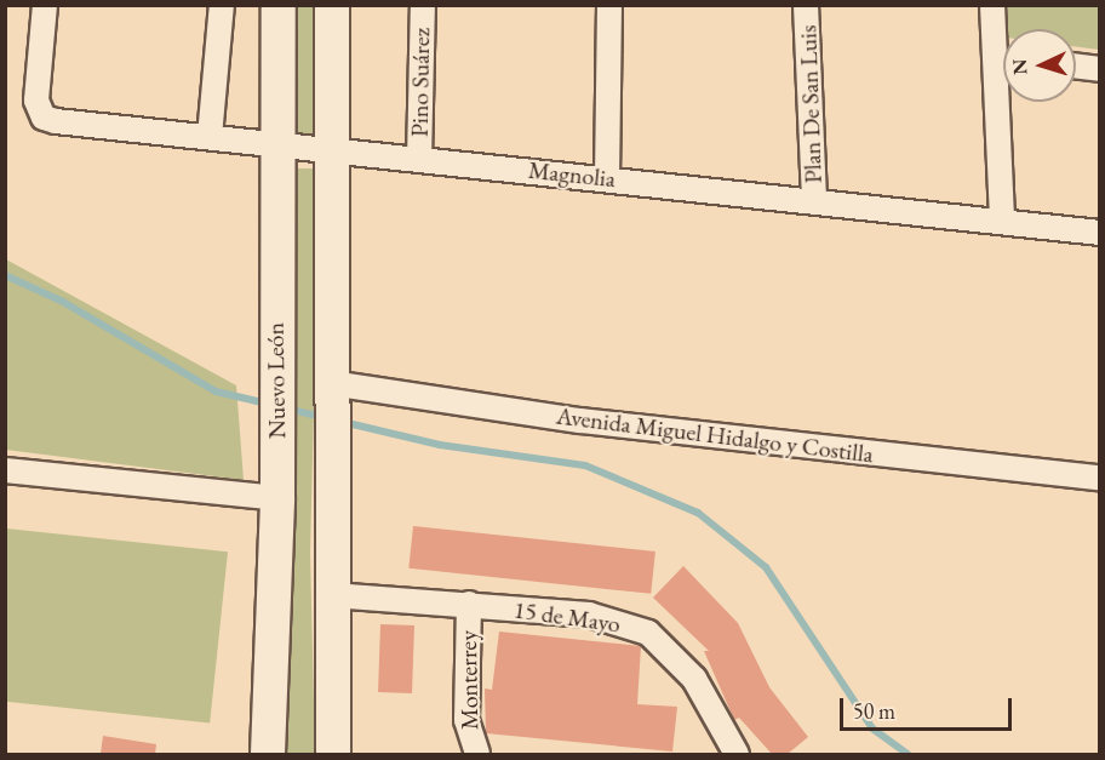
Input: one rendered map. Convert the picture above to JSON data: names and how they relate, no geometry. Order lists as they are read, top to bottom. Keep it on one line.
{"streets":{"street":["Pino Suárez","Plan De San Luis","Magnolia","Nuevo León","Avenida Miguel Hidalgo y Costilla","15 de Mayo","Monterrey"]},"crossings":[["Pino Suárez","Magnolia"],["Plan De San Luis","Magnolia"],["Magnolia","Nuevo León"],["15 de Mayo","Monterrey"]],"scale_bar":"50 m","north":"left"}
